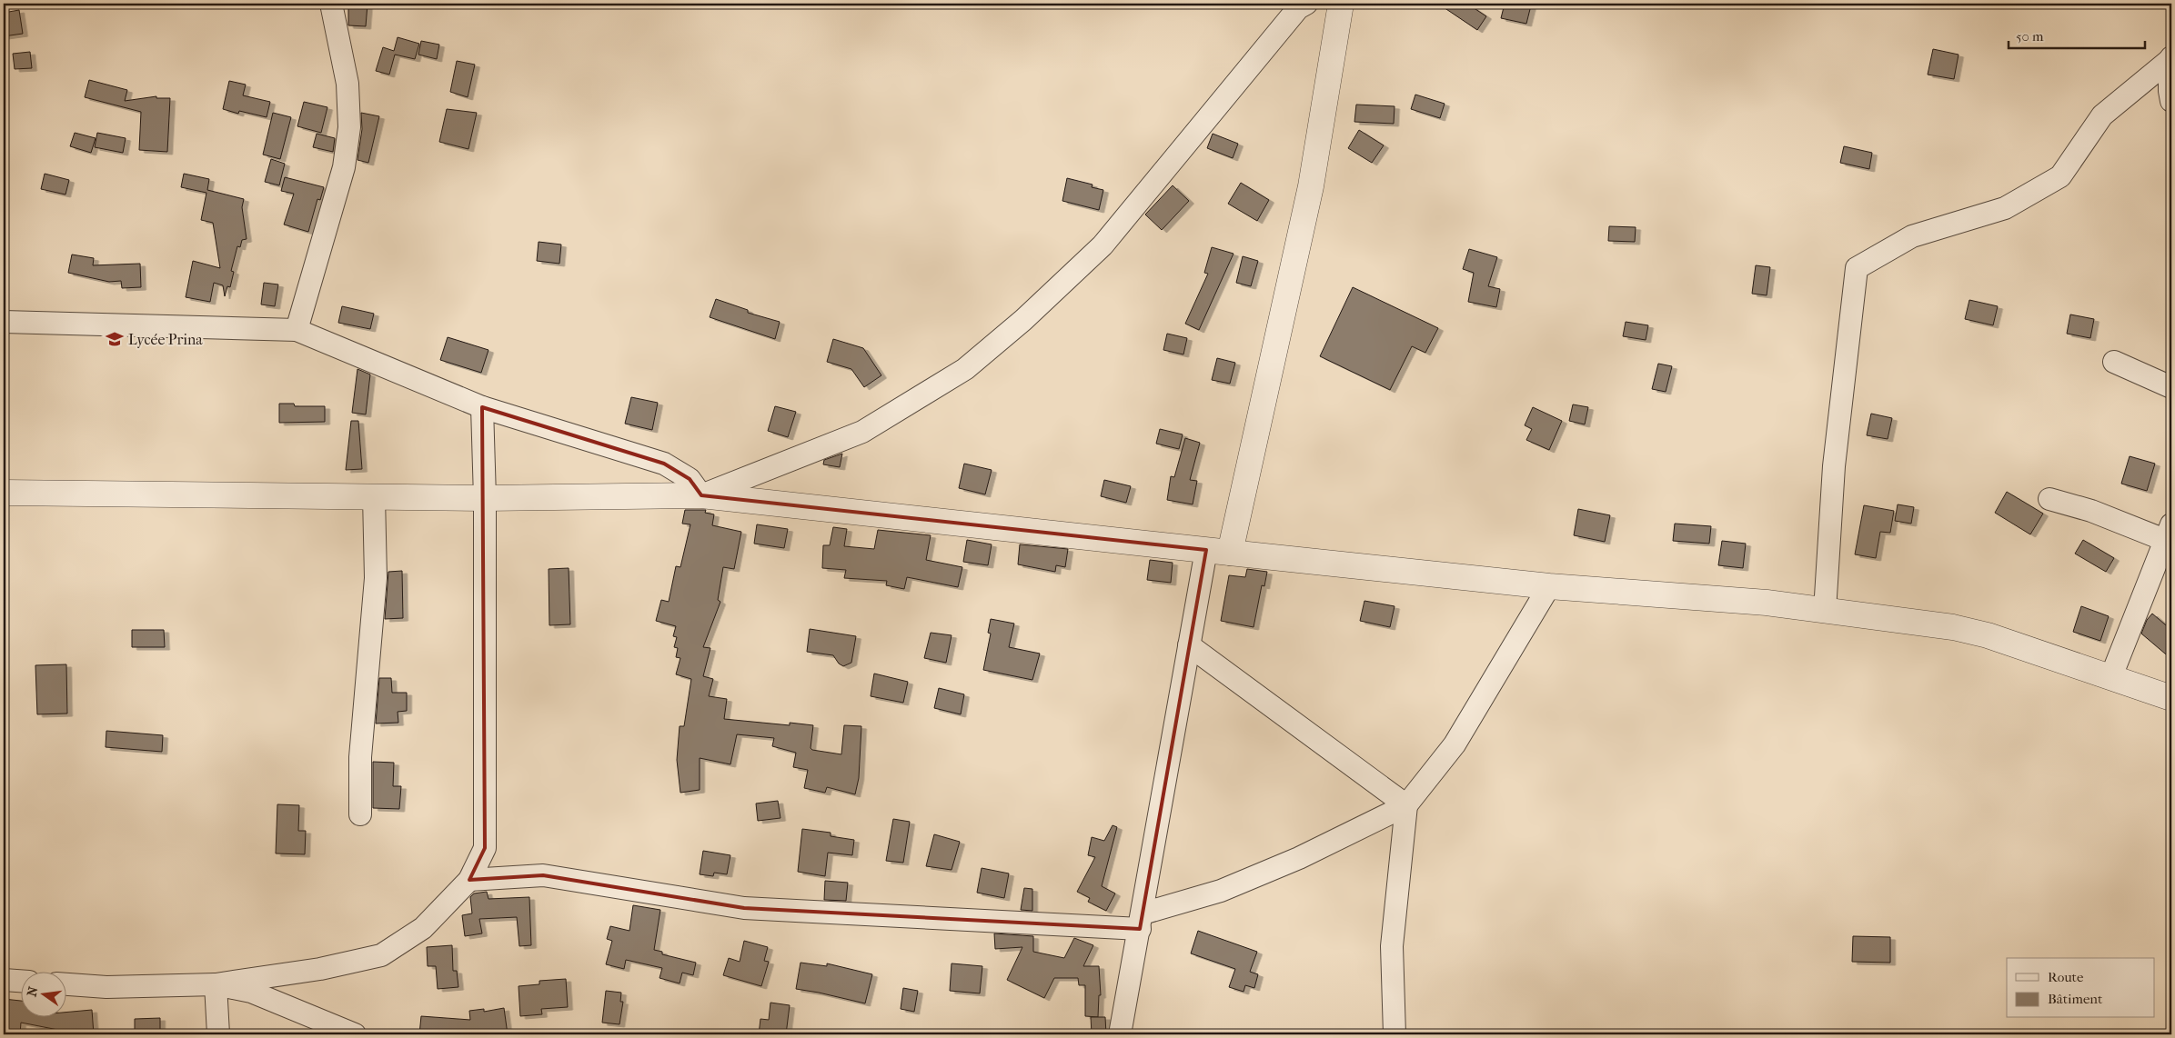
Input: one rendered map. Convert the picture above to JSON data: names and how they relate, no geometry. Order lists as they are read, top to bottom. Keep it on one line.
{"places":{"school or university":["Lycée Prina"]},"legend":["Route","Bâtiment"],"scale_bar":"50 m","north":"left"}
